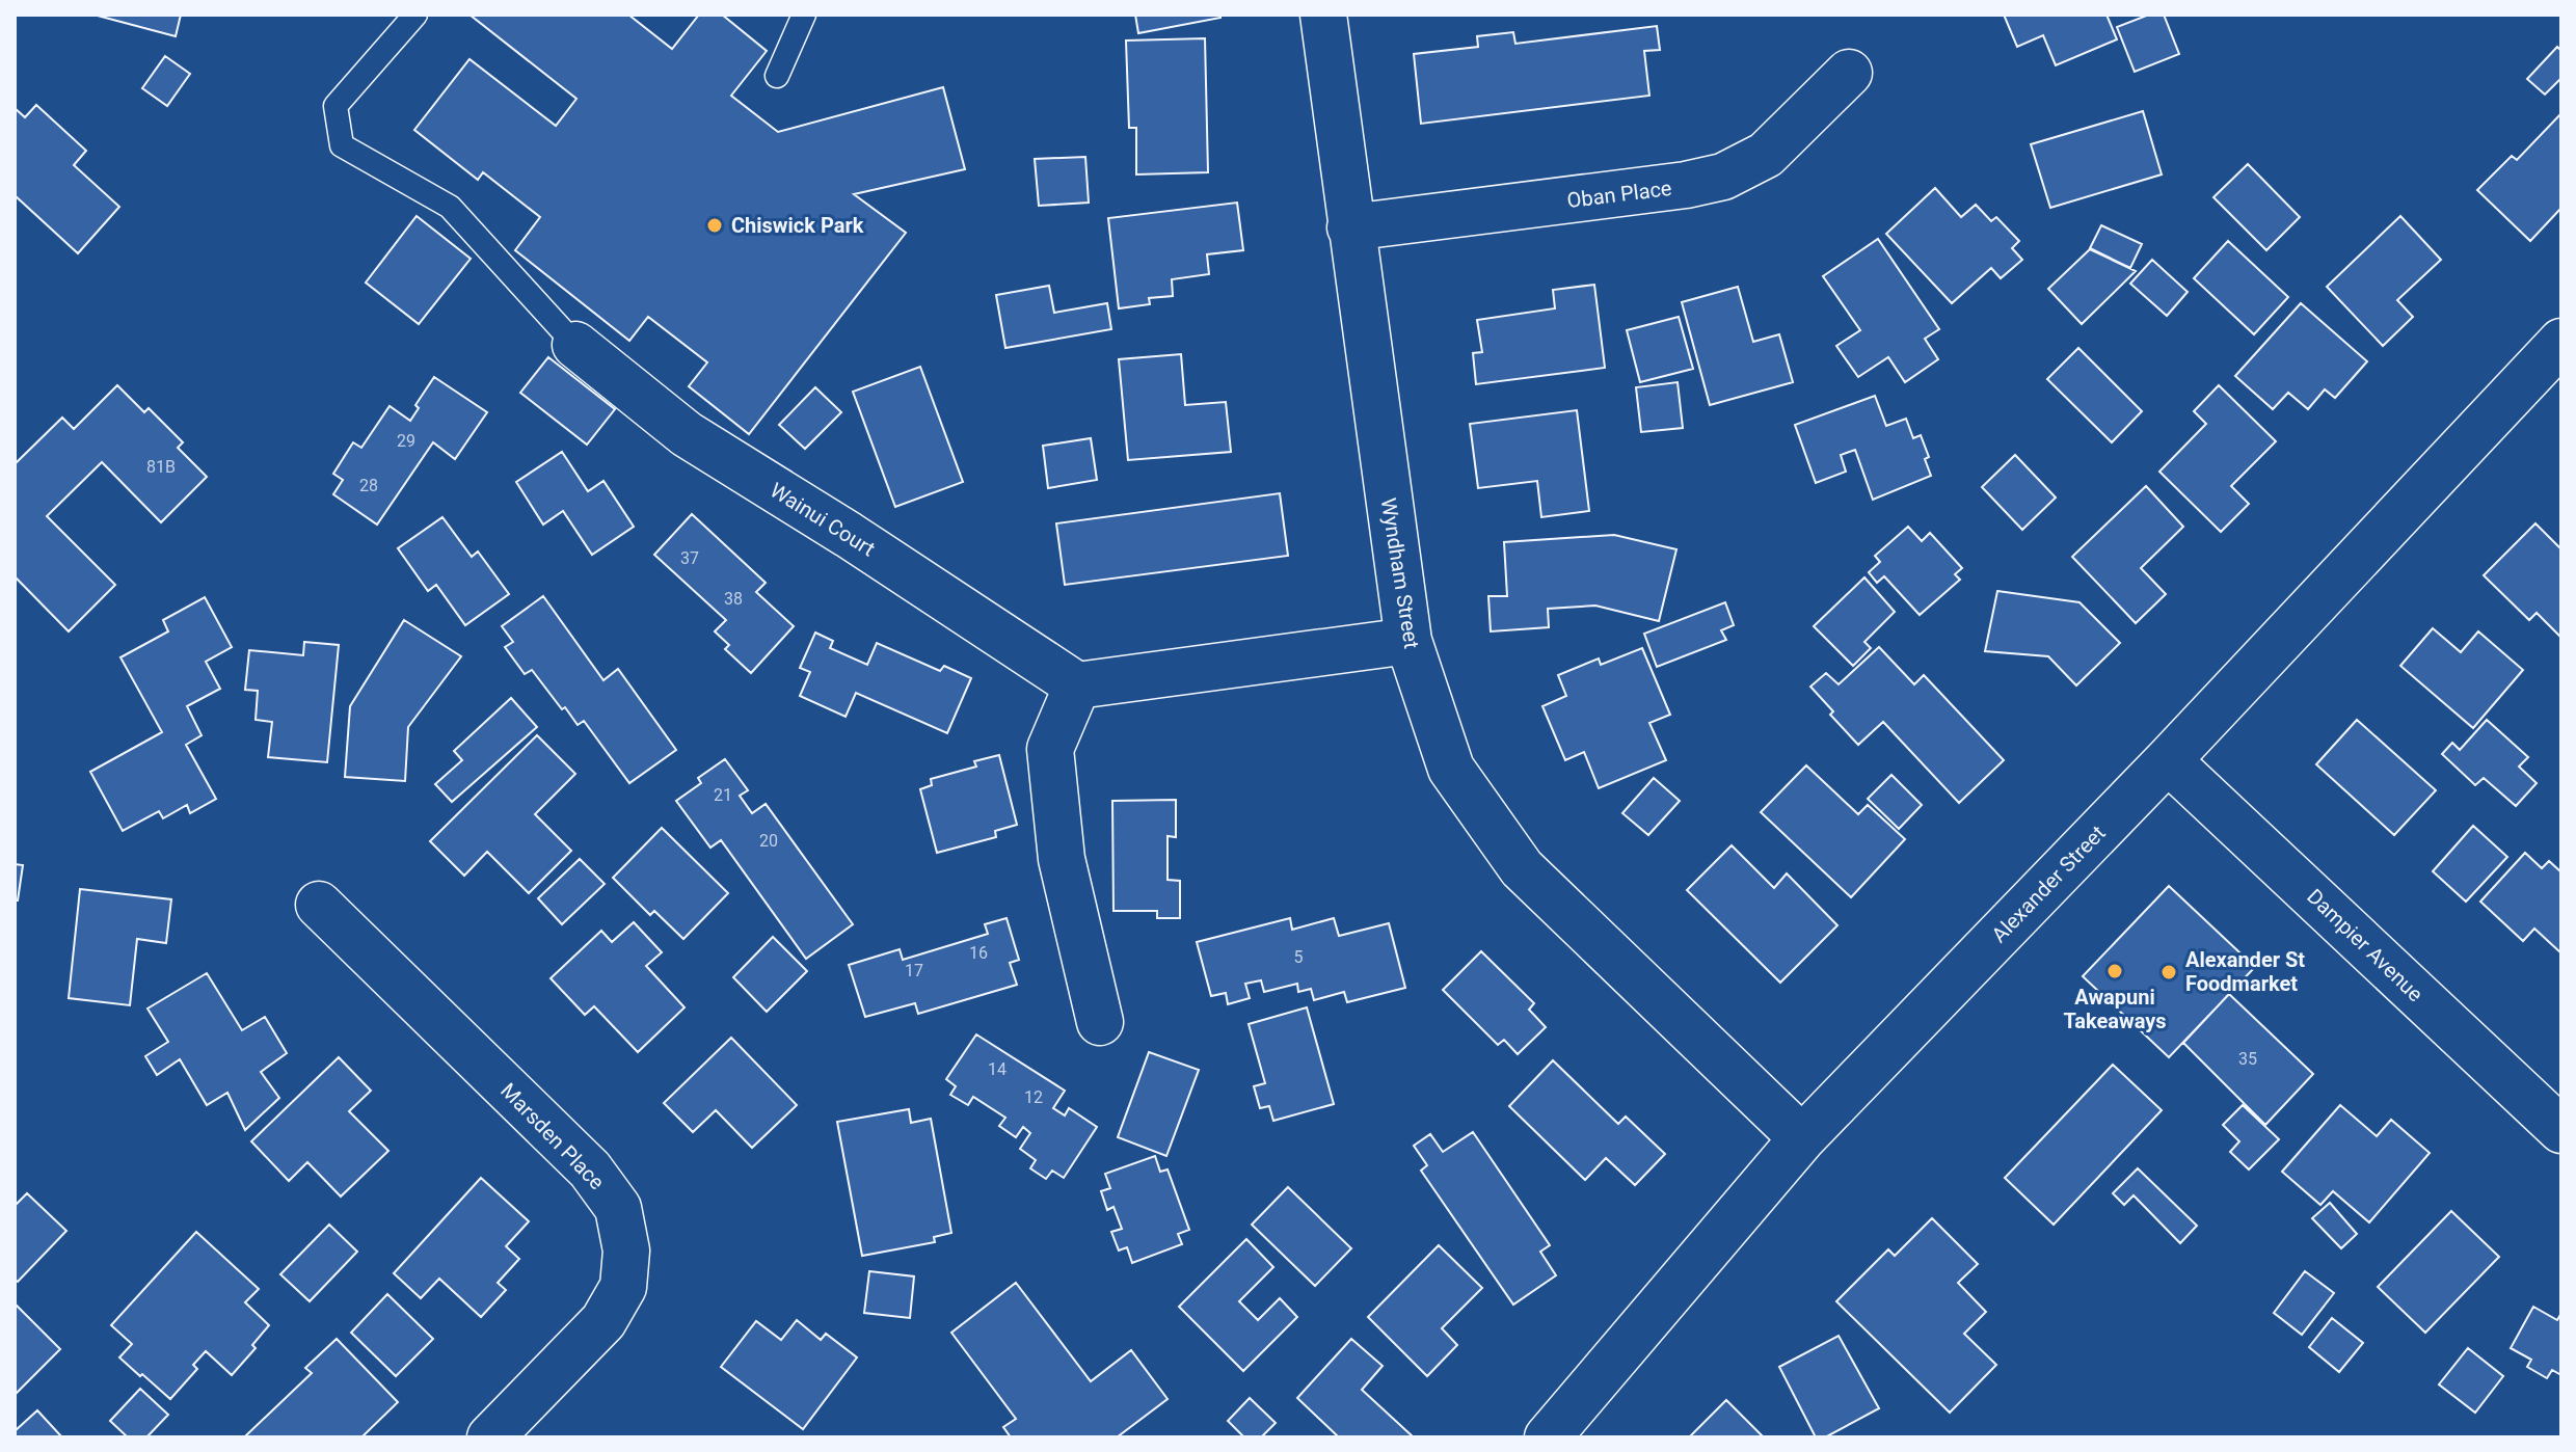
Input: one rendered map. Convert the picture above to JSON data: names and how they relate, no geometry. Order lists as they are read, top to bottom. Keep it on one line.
{"streets":{"street":["Oban Place","Wainui Court","Wyndham Street","Alexander Street","Dampier Avenue","Marsden Place"]},"crossings":[["Oban Place","Wyndham Street"],["Wyndham Street","Alexander Street"],["Alexander Street","Dampier Avenue"]],"places":["Chiswick Park","Awapuni Takeaways","Alexander St Foodmarket"],"house_numbers":["29","81B","28","37","38","21","20","16","5","17","35","14","12"]}
